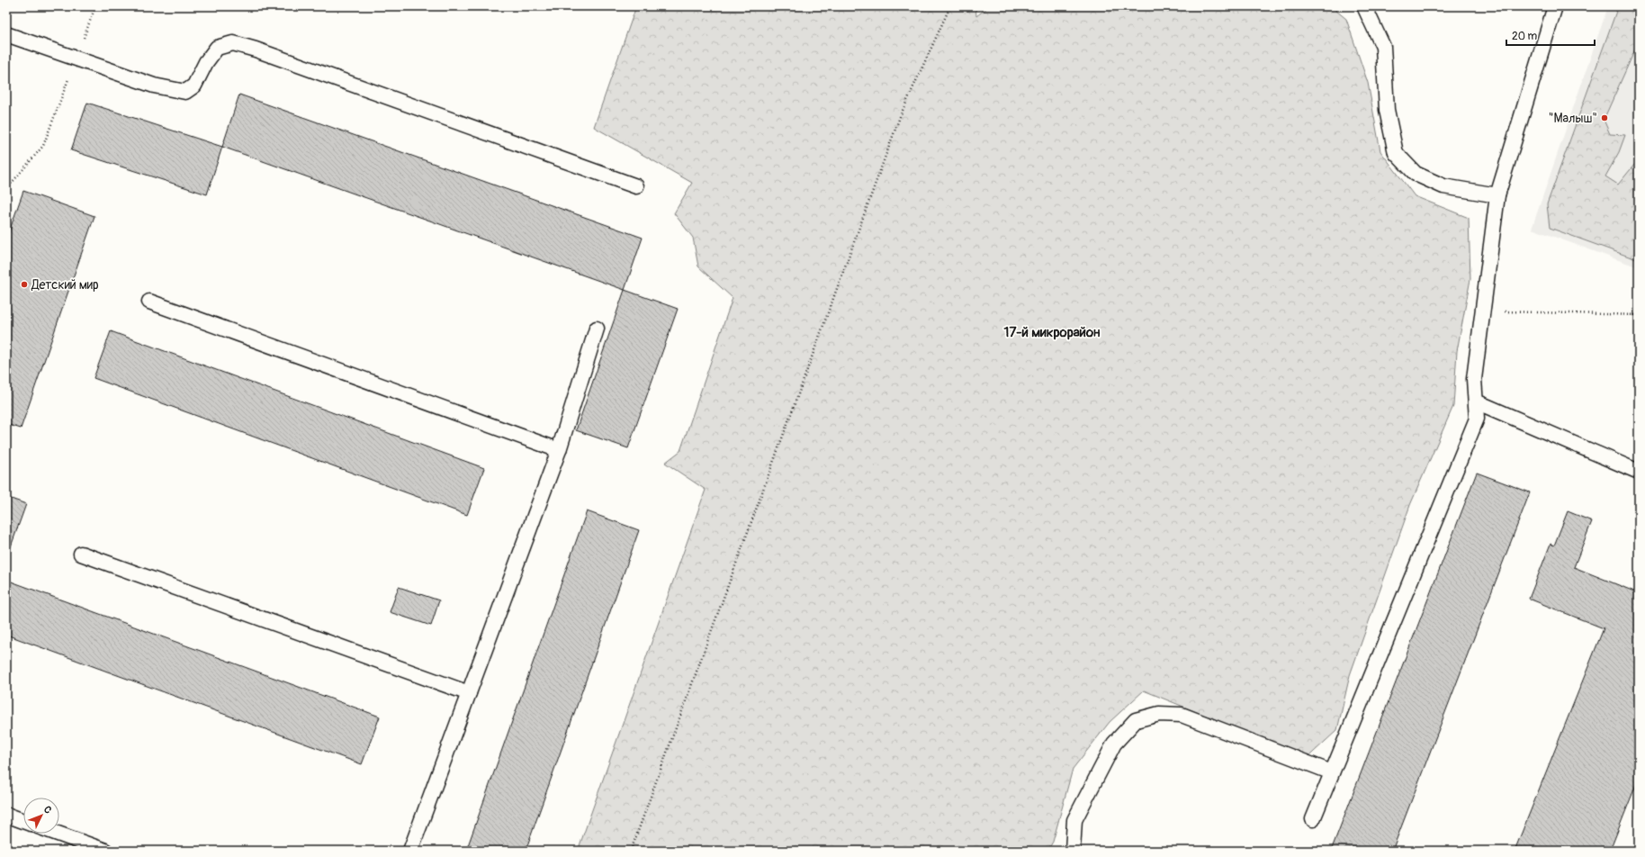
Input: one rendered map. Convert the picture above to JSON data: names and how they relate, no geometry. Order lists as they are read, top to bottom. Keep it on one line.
{"districts":["17-й микрорайон"],"places":["\"Малыш\"","Детский мир"],"scale_bar":"20 m","north":"top right"}
